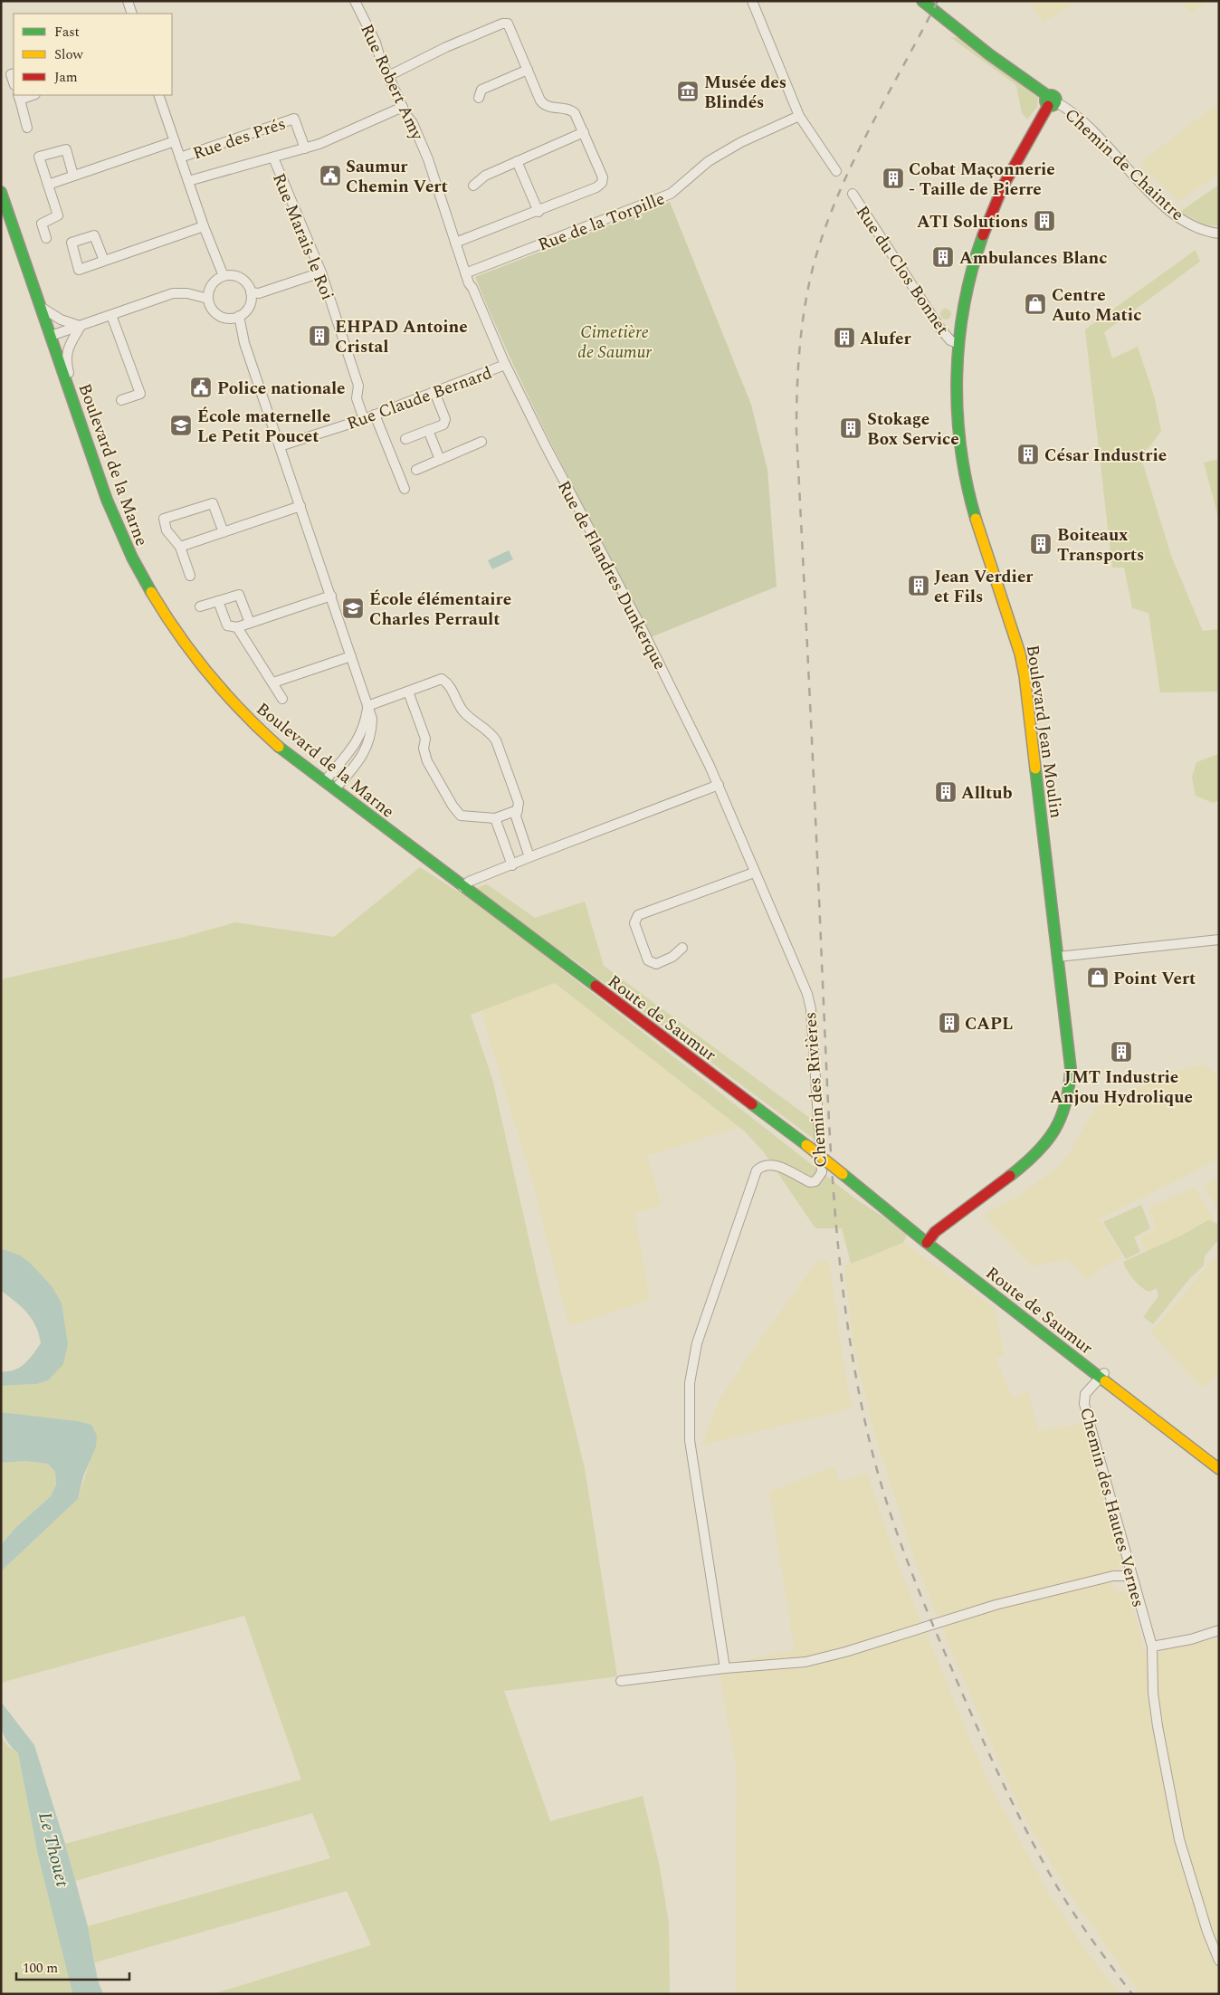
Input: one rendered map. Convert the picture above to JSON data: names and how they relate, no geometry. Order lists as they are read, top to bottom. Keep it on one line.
{"streets":{"main road":["Boulevard de la Marne","Boulevard Jean Moulin","Route de Saumur"],"street":["Rue Robert Amy","Rue des Prés","Chemin de Chaintre","Rue de la Torpille","Rue Marais le Roi","Rue du Clos Bonnet","Rue Claude Bernard","Rue de Flandres Dunkerque","Chemin des Rivières","Chemin des Hautes Vernes"]},"crossings":[["Rue Robert Amy","Rue des Prés"],["Rue Robert Amy","Rue de la Torpille"],["Rue Robert Amy","Rue Claude Bernard"],["Rue Robert Amy","Rue de Flandres Dunkerque"],["Rue des Prés","Rue Marais le Roi"],["Chemin de Chaintre","Boulevard Jean Moulin"],["Rue Marais le Roi","Rue Claude Bernard"],["Rue du Clos Bonnet","Boulevard Jean Moulin"],["Rue Claude Bernard","Rue de Flandres Dunkerque"],["Boulevard de la Marne","Route de Saumur"],["Rue de Flandres Dunkerque","Chemin des Rivières"],["Boulevard Jean Moulin","Route de Saumur"],["Route de Saumur","Chemin des Hautes Vernes"]],"water":["Le Thouet"],"parks":["Cimetière de Saumur"],"places":{"museum":["Musée des Blindés"],"public building":["Saumur Chemin Vert","Police nationale"],"building":["Cobat Maçonnerie - Taille de Pierre","ATI Solutions","Ambulances Blanc","EHPAD Antoine Cristal","Alufer","Stokage Box Service","César Industrie","Boiteaux Transports","Jean Verdier et Fils","Alltub","CAPL","JMT Industrie Anjou Hydrolique"],"shop":["Centre Auto Matic","Point Vert"],"school or university":["École maternelle Le Petit Poucet","École élémentaire Charles Perrault"]},"legend":["Fast","Slow","Jam"],"scale_bar":"100 m"}
